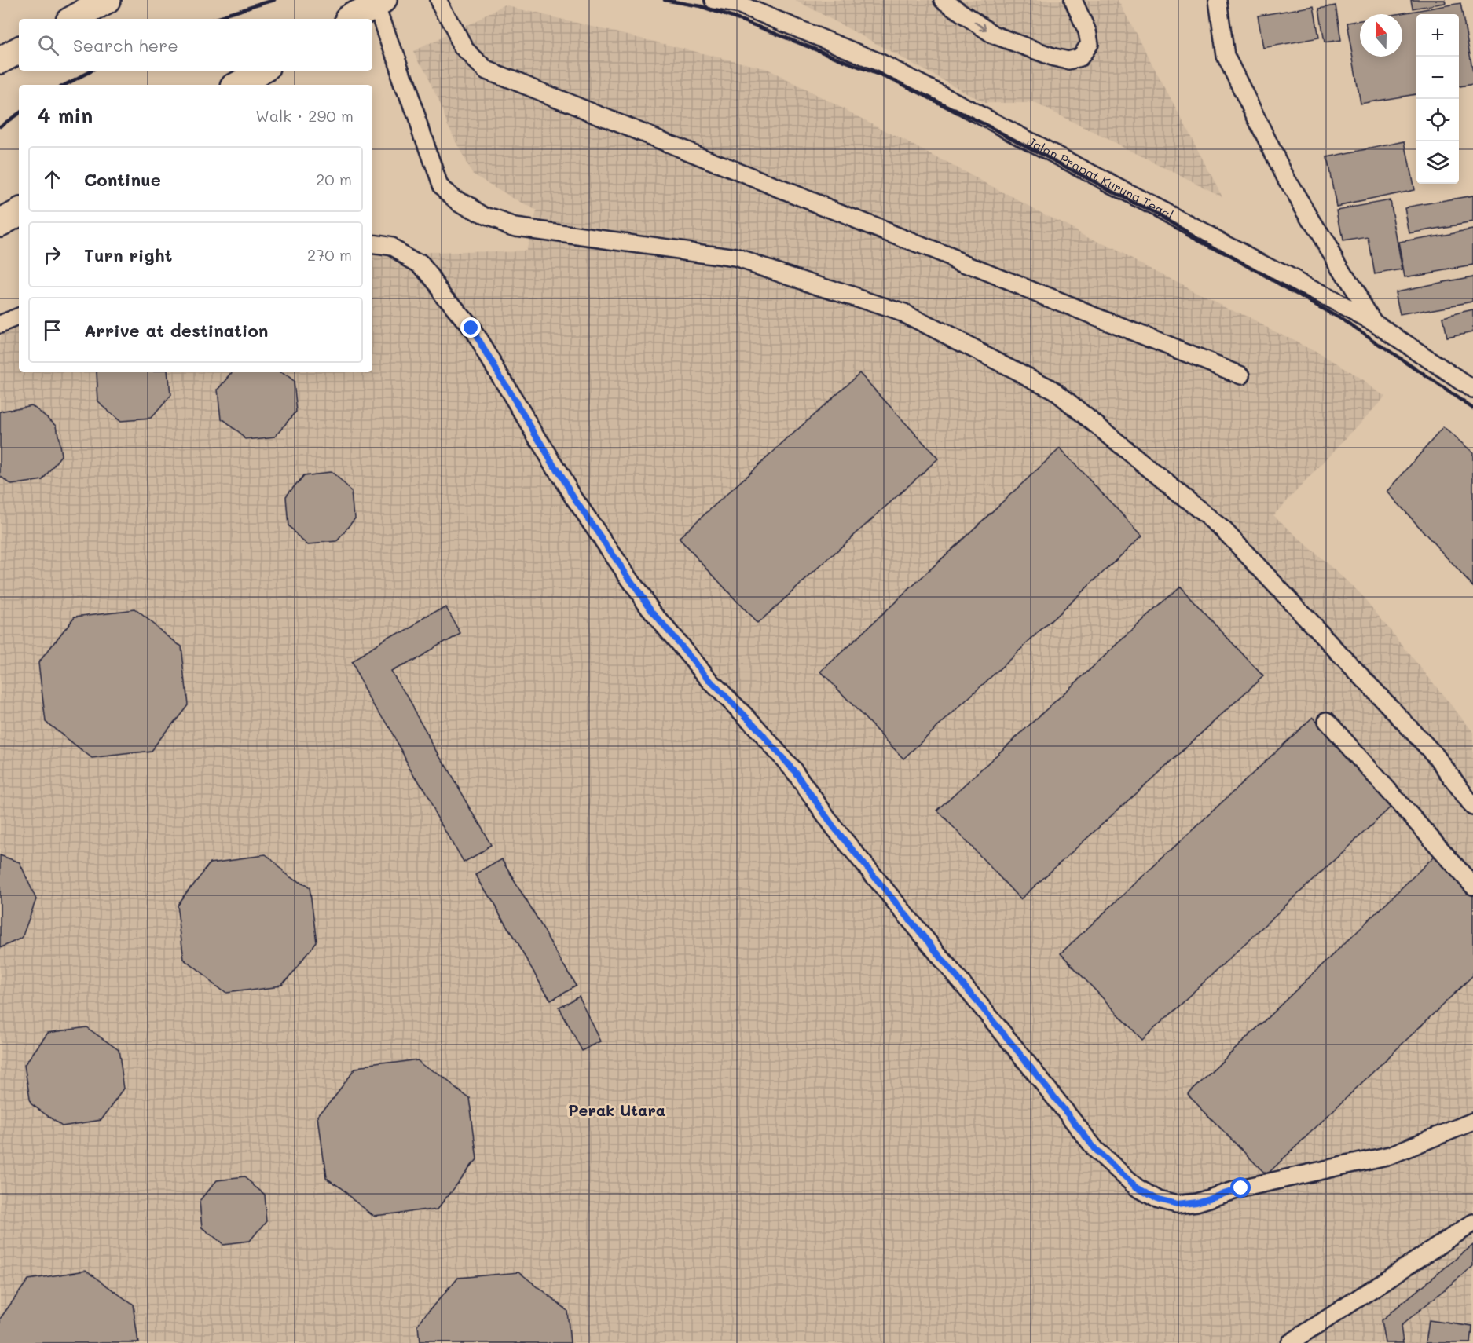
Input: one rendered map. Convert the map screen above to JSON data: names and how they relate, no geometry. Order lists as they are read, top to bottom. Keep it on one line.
{"streets":{"lane":["Jalan Prapat Kurung Tegal"]},"districts":["Perak Utara"],"north":"top","page":{"map_buttons":["+","−"],"search":"Search here","heading":["4 min","Walk · 290 m"],"list":[["Continue","20 m"],["Turn right","270 m"],"Arrive at destination"]}}
